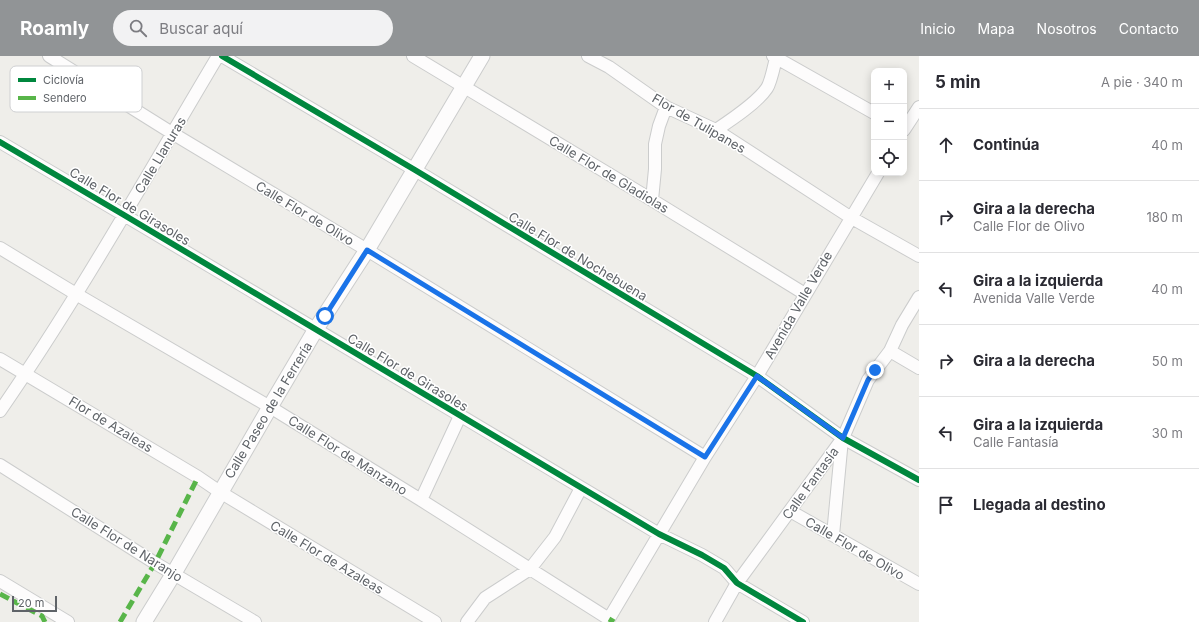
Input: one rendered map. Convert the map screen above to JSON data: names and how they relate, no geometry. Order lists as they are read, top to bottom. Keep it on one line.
{"streets":{"street":["Flor de Tulipanes","Calle Llanuras","Calle Flor de Gladiolas","Calle Flor de Girasoles","Calle Flor de Olivo","Calle Flor de Nochebuena","Avenida Valle Verde","Calle Paseo de la Ferrería","Flor de Azaleas","Calle Flor de Manzano","Calle Fantasía","Calle Flor de Naranjo","Calle Flor de Azaleas"]},"crossings":[["Flor de Tulipanes","Avenida Valle Verde"],["Calle Llanuras","Calle Flor de Girasoles"],["Calle Llanuras","Calle Flor de Olivo"],["Calle Llanuras","Flor de Azaleas"],["Calle Llanuras","Calle Flor de Manzano"],["Calle Flor de Gladiolas","Avenida Valle Verde"],["Calle Flor de Gladiolas","Calle Paseo de la Ferrería"],["Calle Flor de Girasoles","Avenida Valle Verde"],["Calle Flor de Girasoles","Calle Paseo de la Ferrería"],["Calle Flor de Girasoles","Calle Fantasía"],["Calle Flor de Olivo","Avenida Valle Verde"],["Calle Flor de Olivo","Calle Paseo de la Ferrería"],["Calle Flor de Olivo","Calle Fantasía"],["Calle Flor de Nochebuena","Avenida Valle Verde"],["Calle Flor de Nochebuena","Calle Paseo de la Ferrería"],["Calle Flor de Nochebuena","Calle Fantasía"],["Avenida Valle Verde","Calle Flor de Manzano"],["Calle Paseo de la Ferrería","Flor de Azaleas"],["Calle Paseo de la Ferrería","Calle Flor de Manzano"],["Calle Paseo de la Ferrería","Calle Flor de Naranjo"],["Calle Paseo de la Ferrería","Calle Flor de Azaleas"],["Flor de Azaleas","Calle Flor de Azaleas"]],"legend":["Ciclovía","Sendero"],"scale_bar":"20 m","page":{"header":"Roamly","search":"Buscar aquí","nav":["Inicio","Mapa","Nosotros","Contacto"],"heading":["5 min","A pie · 340 m"],"map_buttons":["+","−"],"list":[["Continúa","40 m"],["Gira a la derecha","Calle Flor de Olivo","180 m"],["Gira a la izquierda","Avenida Valle Verde","40 m"],["Gira a la derecha","50 m"],["Gira a la izquierda","Calle Fantasía","30 m"],"Llegada al destino"],"scale":"20 m"}}
